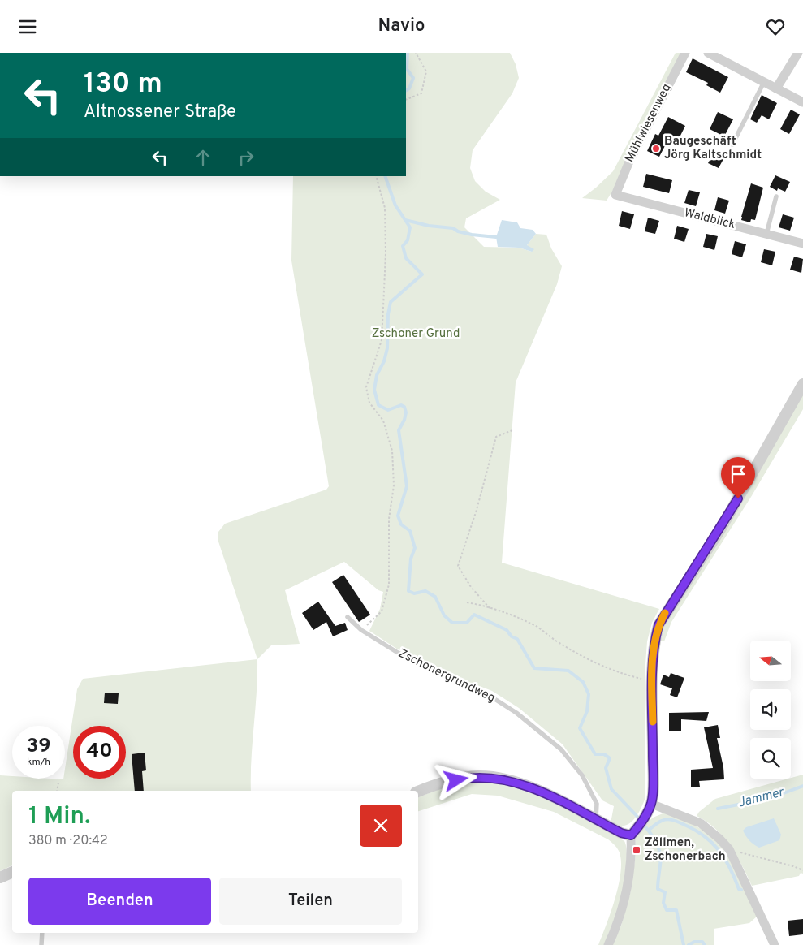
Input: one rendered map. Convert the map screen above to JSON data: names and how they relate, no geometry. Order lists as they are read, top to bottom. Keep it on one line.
{"streets":{"street":["Mühlwiesenweg","Waldblick"],"lane":["Zschonergrundweg"]},"crossings":[["Mühlwiesenweg","Waldblick"]],"water":["Jammer"],"parks":["Zschoner Grund"],"places":{"other":["Baugeschäft Jörg Kaltschmidt"],"transit":["Zöllmen, Zschonerbach"]},"north":"left","page":{"header":"Navio","turn":["130 m","Altnossener Straße"],"speed":"39 km/h","limit":"40","heading":["1 Min.","380 m · 20:42"],"buttons":["Beenden","Teilen"]}}
